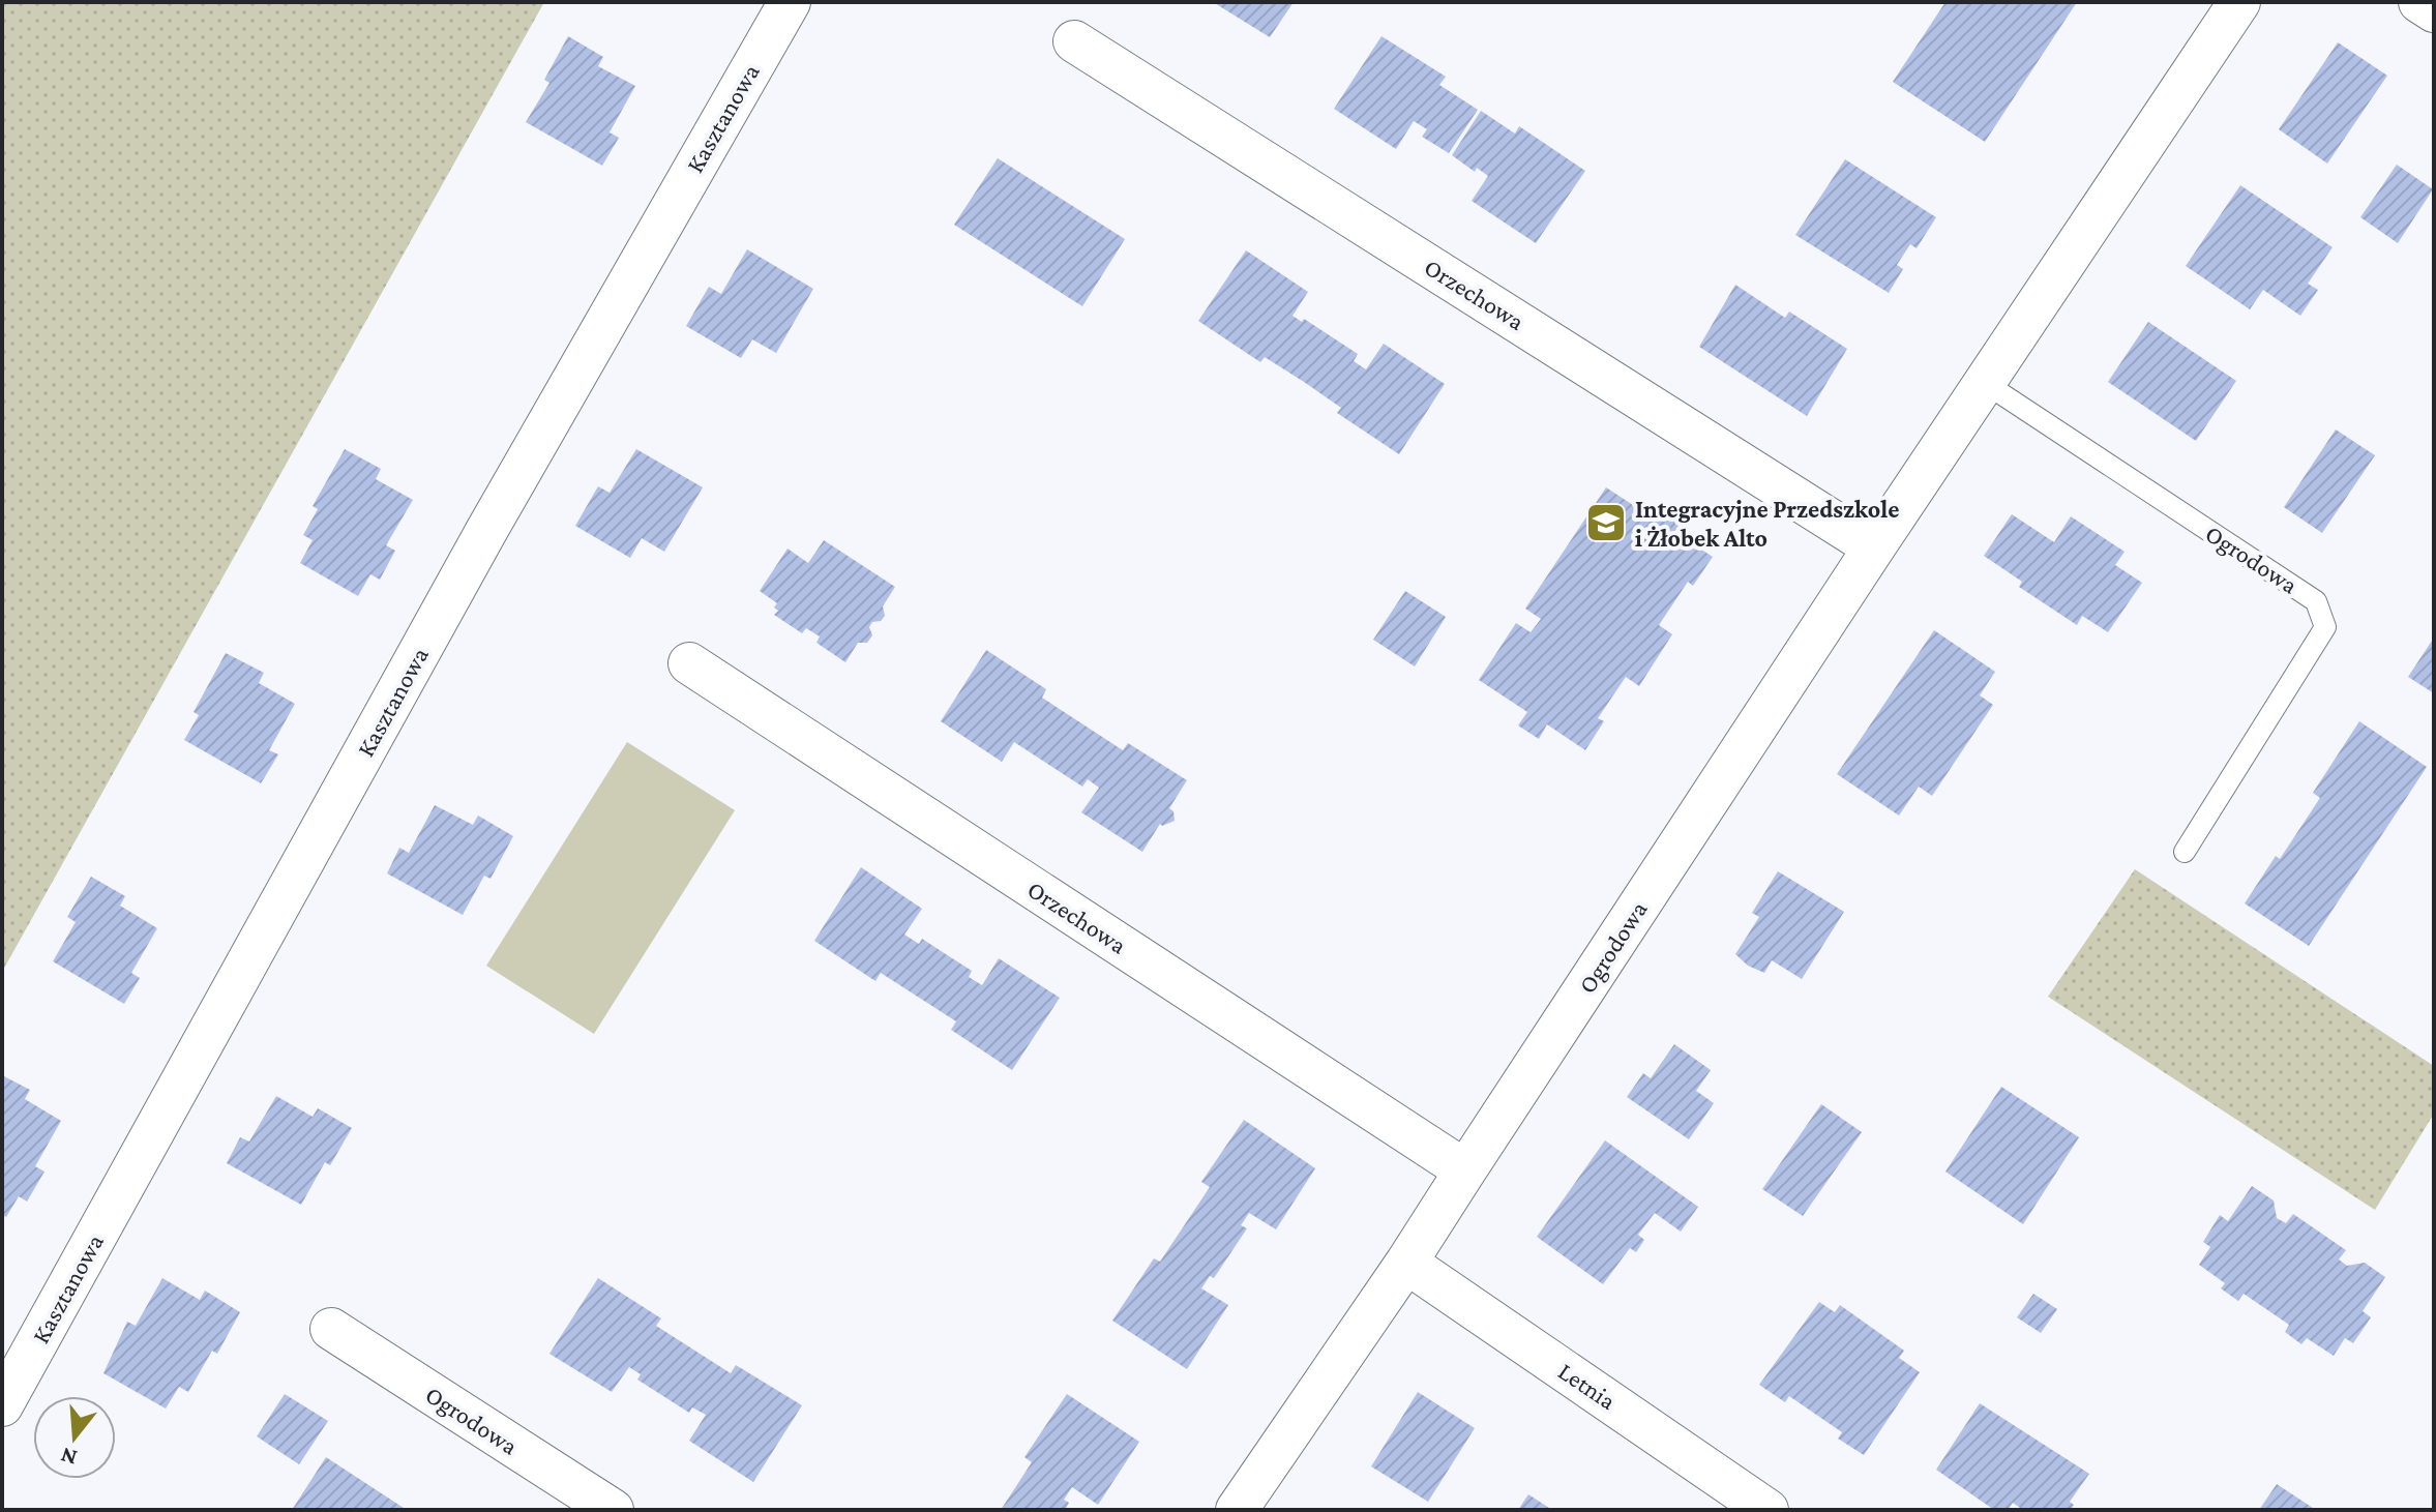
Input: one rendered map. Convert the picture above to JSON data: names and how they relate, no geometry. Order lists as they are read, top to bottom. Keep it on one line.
{"streets":{"street":["Kasztanowa","Orzechowa","Ogrodowa","Letnia"]},"crossings":[["Orzechowa","Ogrodowa"],["Ogrodowa","Letnia"]],"places":{"school or university":["Integracyjne Przedszkole i Żłobek Alto"]},"north":"bottom"}
